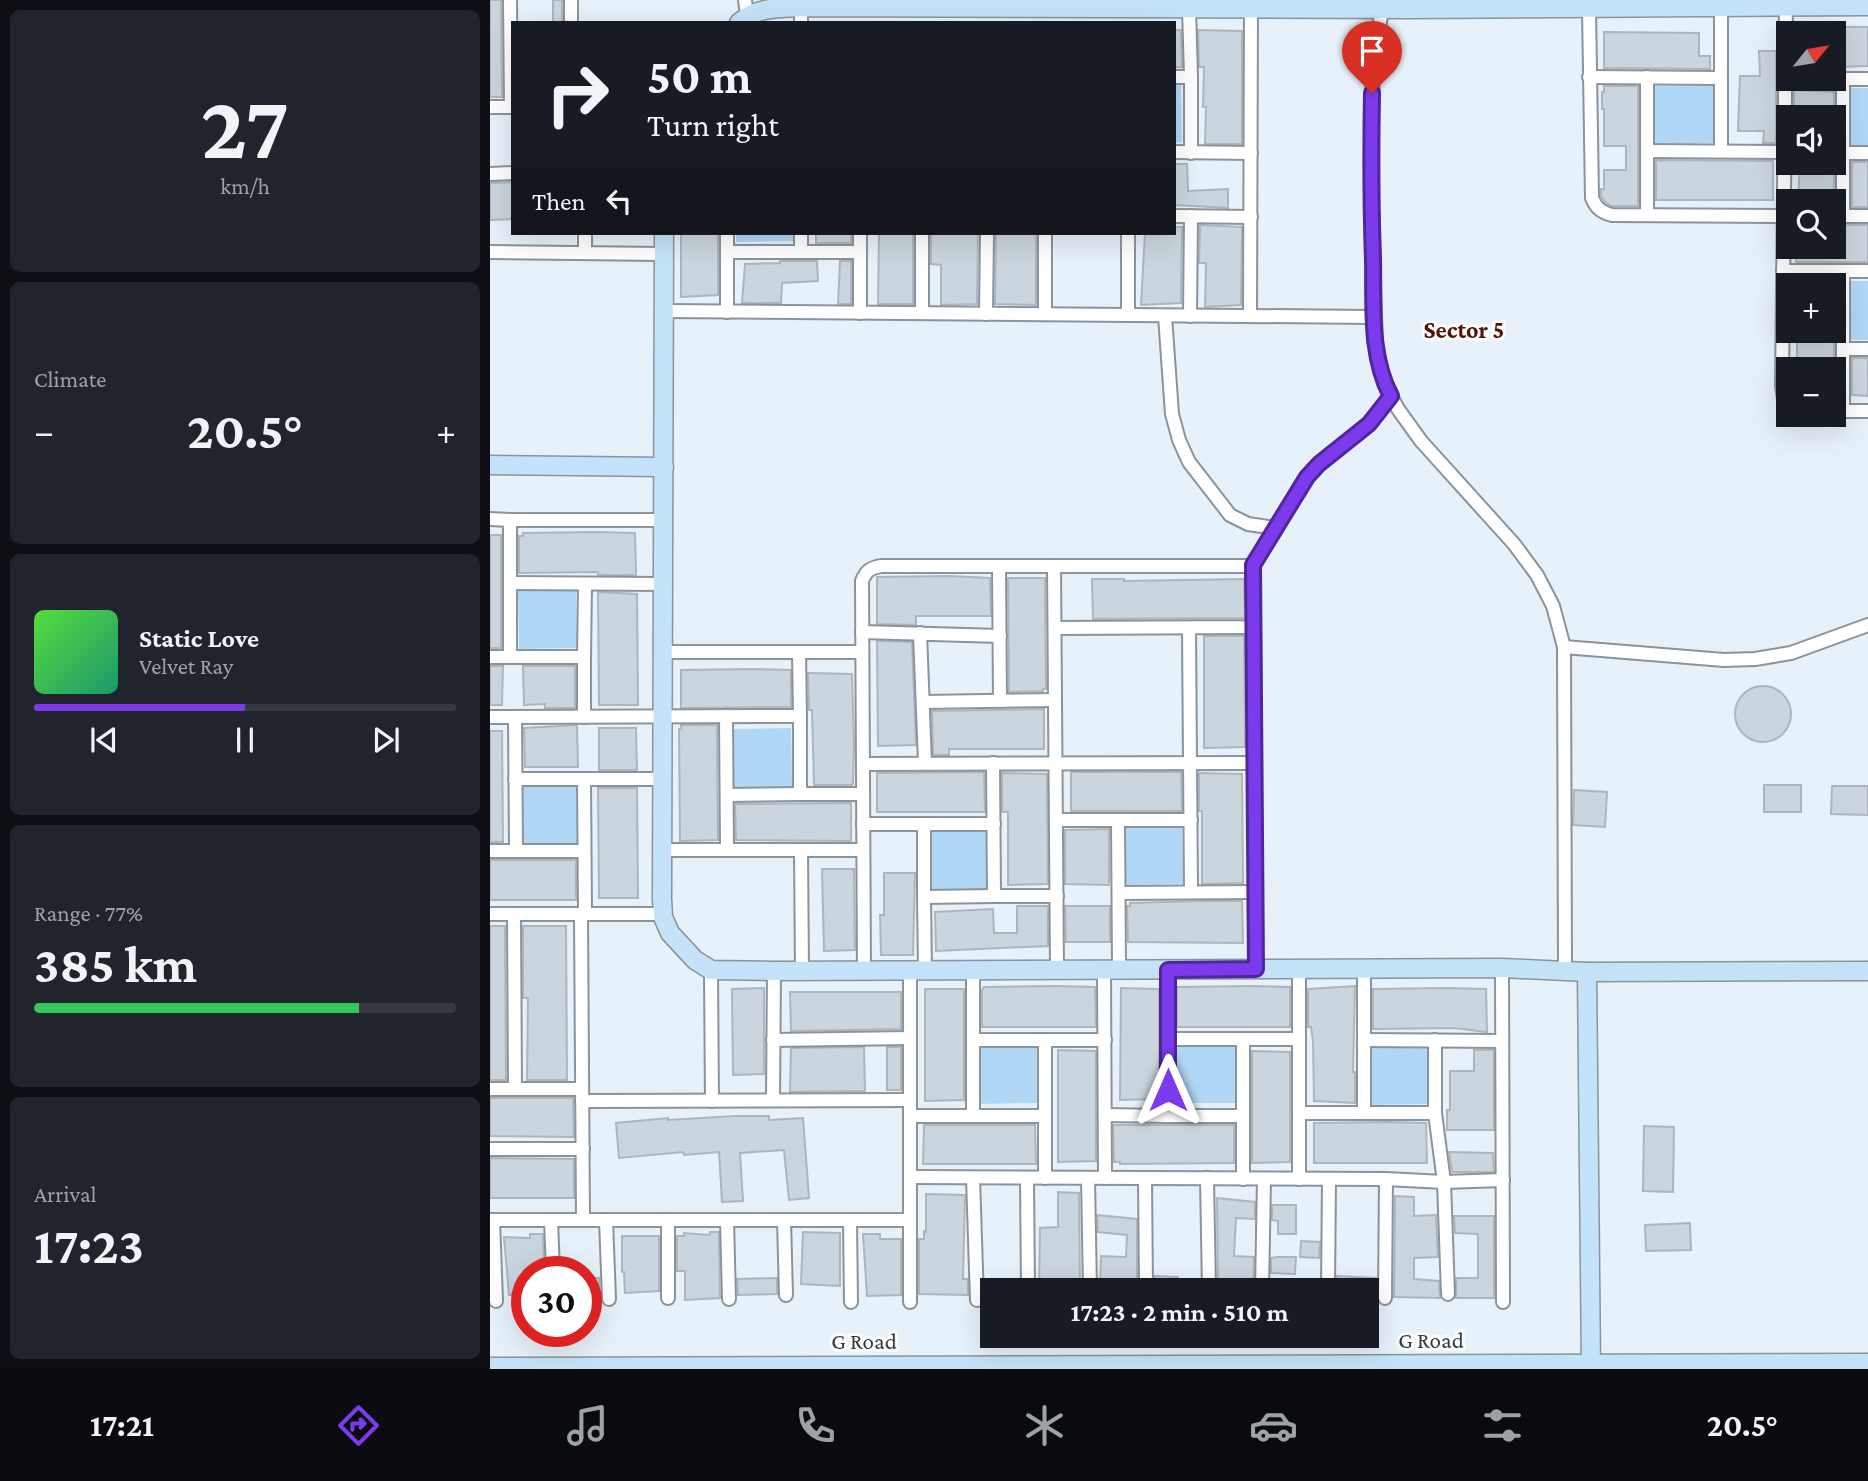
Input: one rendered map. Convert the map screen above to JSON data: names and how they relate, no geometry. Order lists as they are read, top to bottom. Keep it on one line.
{"streets":{"street":["G Road"]},"districts":["Sector 5"],"north":"top right","page":{"tile":[["27","km/h"],"Climate",["Range · 77%","385 km"],["Arrival","17:23"]],"map_buttons":["+","−"],"turn":["50 m","Turn right"],"then":"Then","heat":["−","20.5°","+"],"song":["Static Love","Velvet Ray"],"limit":"30","trip":"17:23 · 2 min · 510 m","tabs":["17:21","20.5°"]}}
